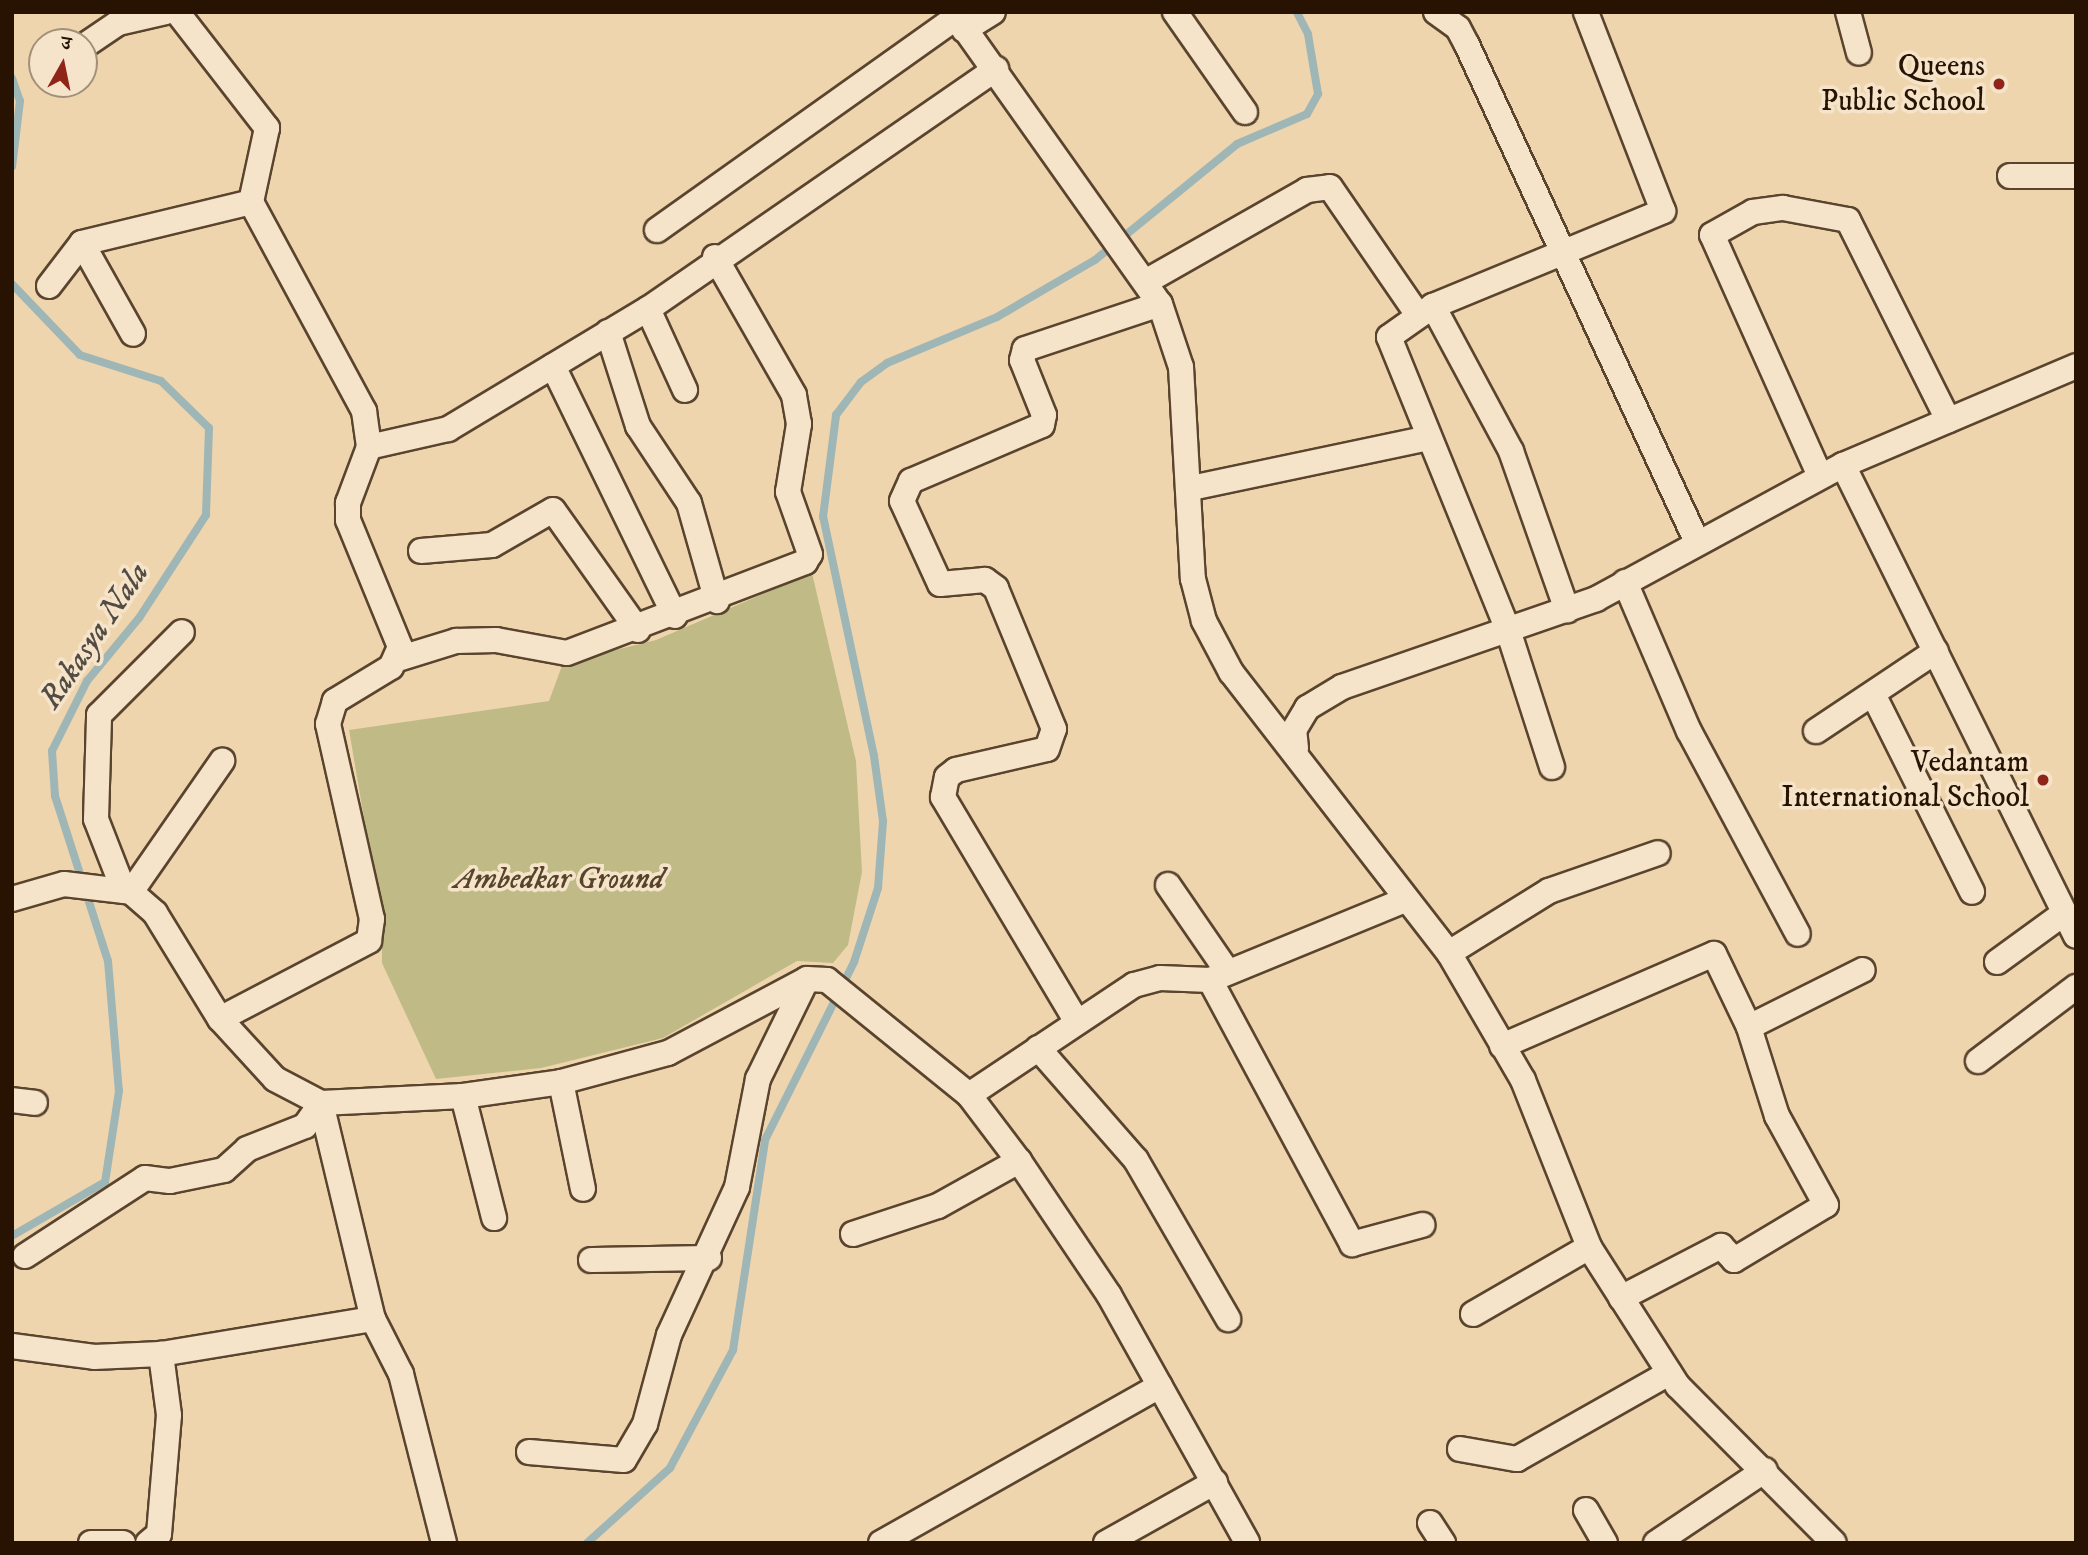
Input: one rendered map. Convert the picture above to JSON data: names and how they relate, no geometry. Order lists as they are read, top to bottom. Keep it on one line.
{"water":["Rakasya Nala"],"parks":["Ambedkar Ground"],"places":["Queens Public School","Vedantam International School"],"north":"top"}
